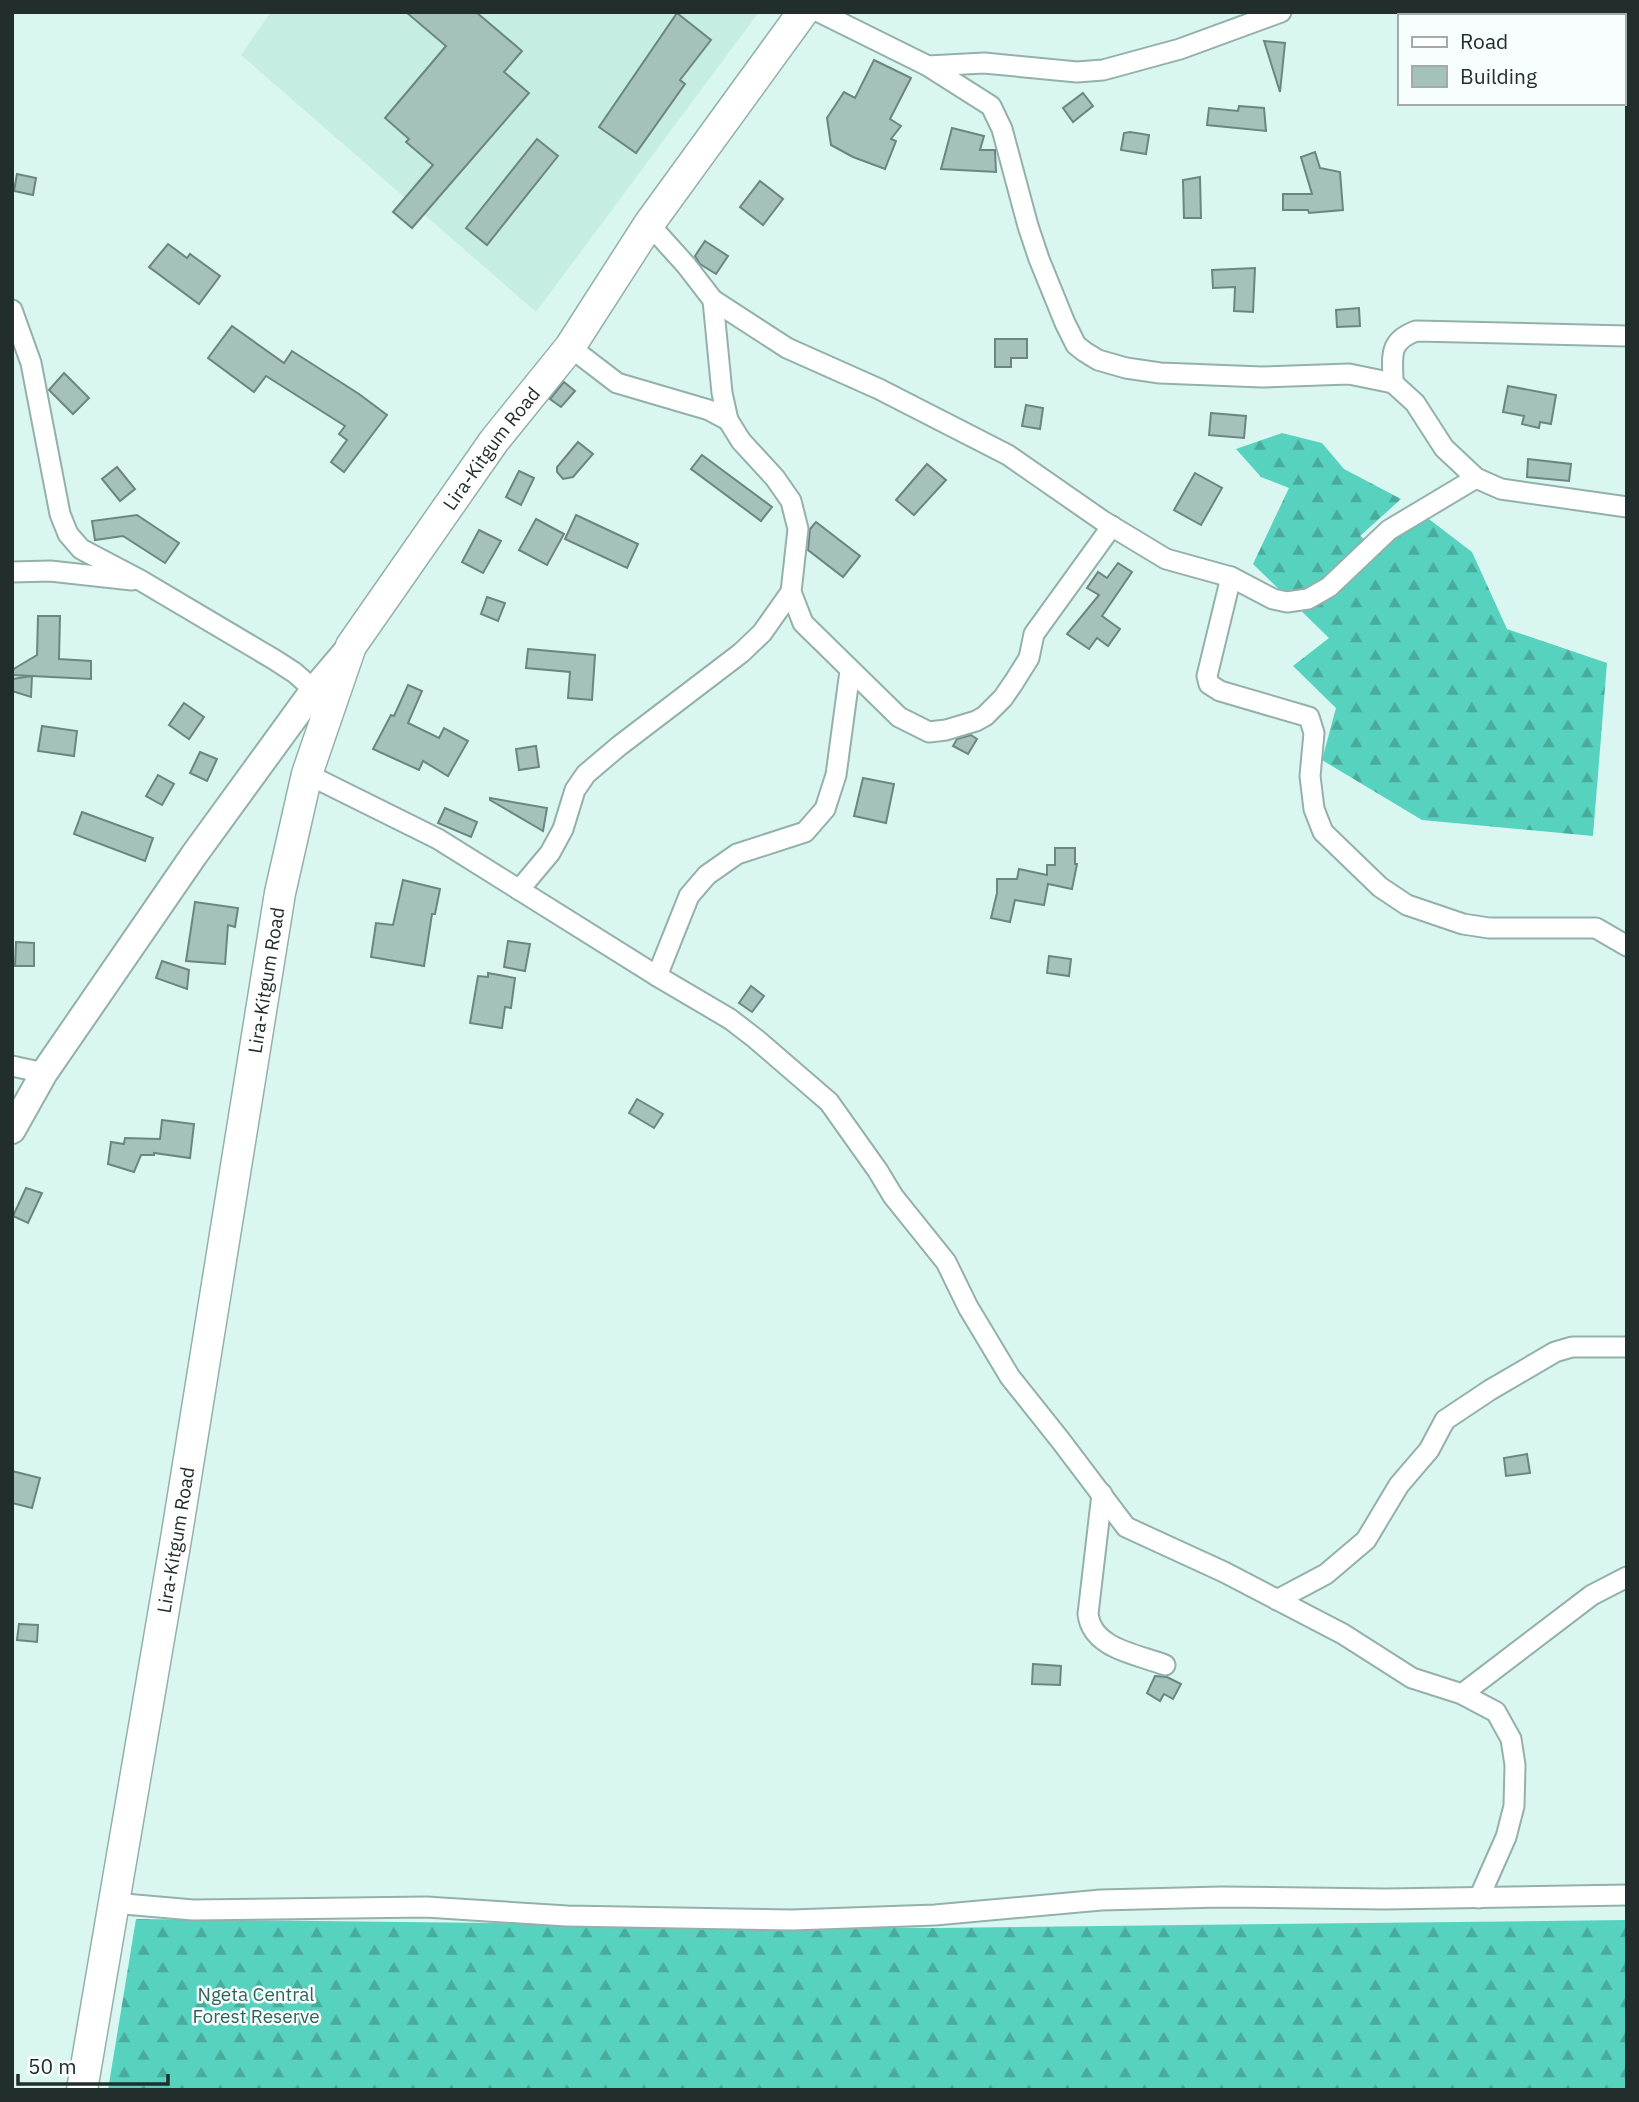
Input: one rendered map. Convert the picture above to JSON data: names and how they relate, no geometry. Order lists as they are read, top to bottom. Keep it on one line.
{"streets":{"main road":["Lira-Kitgum Road"]},"parks":["Ngeta Central Forest Reserve"],"legend":["Road","Building"],"scale_bar":"50 m"}
